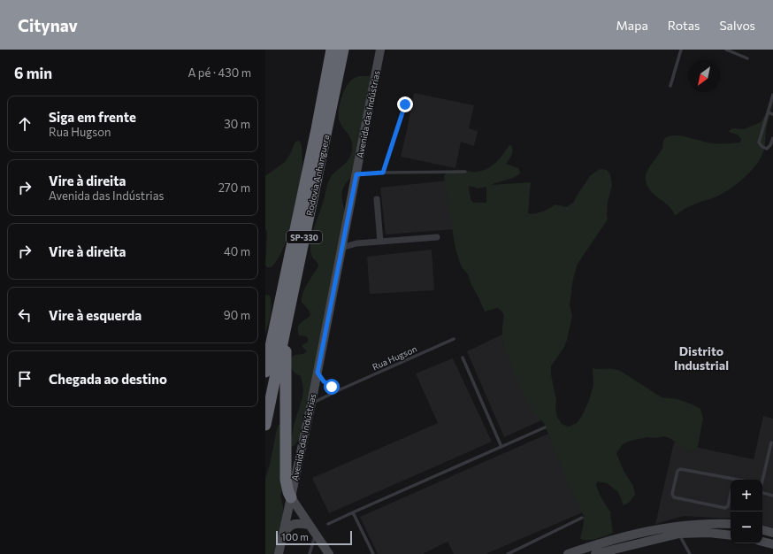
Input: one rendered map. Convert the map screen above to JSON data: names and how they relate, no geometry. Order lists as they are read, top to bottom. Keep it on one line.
{"streets":{"highway":["Rodovia Anhanguera","SP-330"],"street":["Avenida das Indústrias"],"lane":["Rua Hugson"]},"crossings":[["Avenida das Indústrias","Rua Hugson"]],"districts":["Distrito Industrial"],"scale_bar":"100 m","north":"bottom left","page":{"header":"Citynav","nav":["Mapa","Rotas","Salvos"],"heading":["6 min","A pé · 430 m"],"list":[["Siga em frente","Rua Hugson","30 m"],["Vire à direita","Avenida das Indústrias","270 m"],["Vire à direita","40 m"],["Vire à esquerda","90 m"],"Chegada ao destino"],"map_buttons":["+","−"],"scale":"100 m"}}
